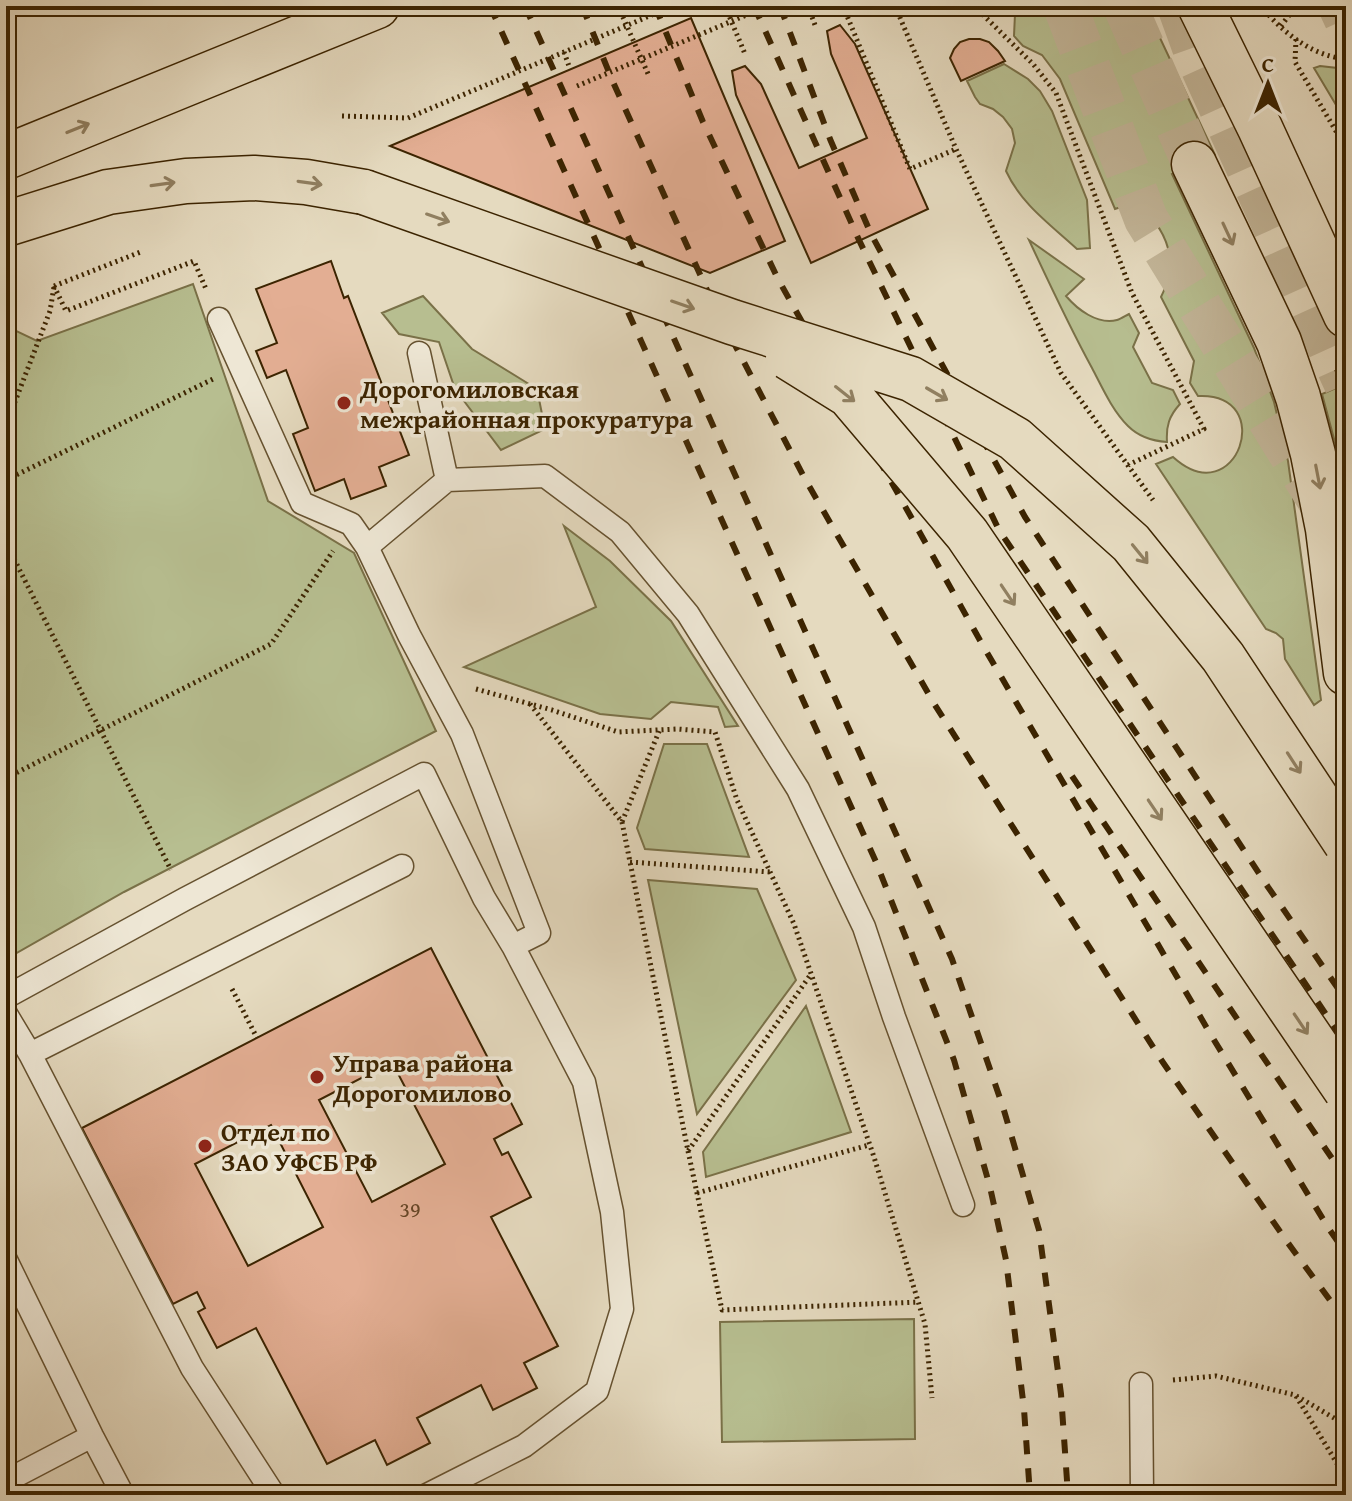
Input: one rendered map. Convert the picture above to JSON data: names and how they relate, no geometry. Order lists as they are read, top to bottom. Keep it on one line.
{"places":["Дорогомиловская межрайонная прокуратура","Управа района Дорогомилово","Отдел по ЗАО УФСБ РФ"],"house_numbers":["39"],"north":"top"}
